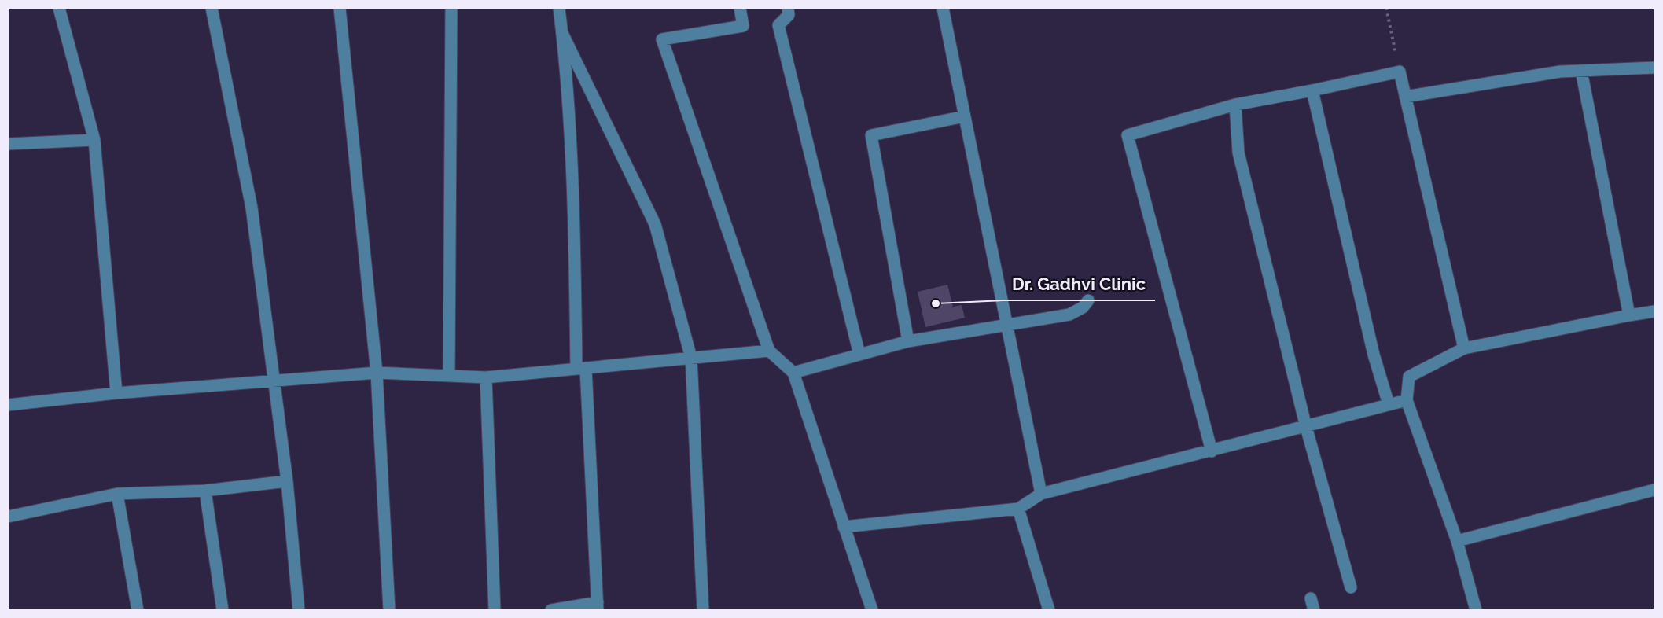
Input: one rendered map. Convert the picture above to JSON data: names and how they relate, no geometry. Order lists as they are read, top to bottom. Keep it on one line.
{"places":["Dr. Gadhvi Clinic"]}
